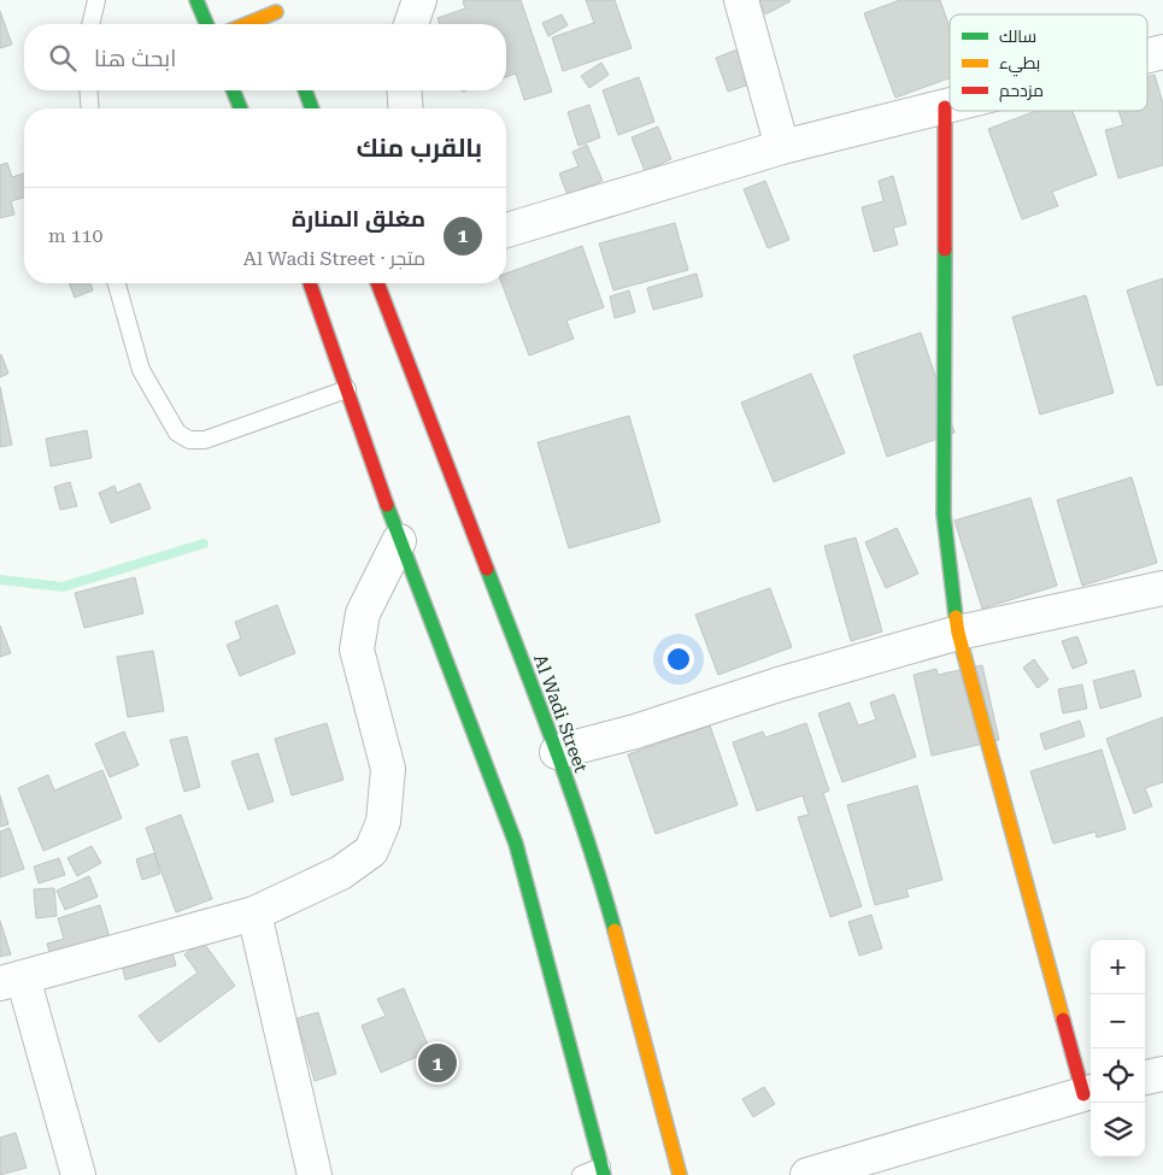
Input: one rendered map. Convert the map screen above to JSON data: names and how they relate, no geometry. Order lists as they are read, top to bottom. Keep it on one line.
{"streets":{"main road":["Al Wadi Street"]},"legend":["سالك","بطيء","مزدحم"],"page":{"search":"ابحث هنا","heading":"بالقرب منك","list":[{"mark":"1","name":"مغلق المنارة","note":"متجر · Al Wadi Street","value":"110 m"}],"map_buttons":["+","−"],"pins":"1"}}
